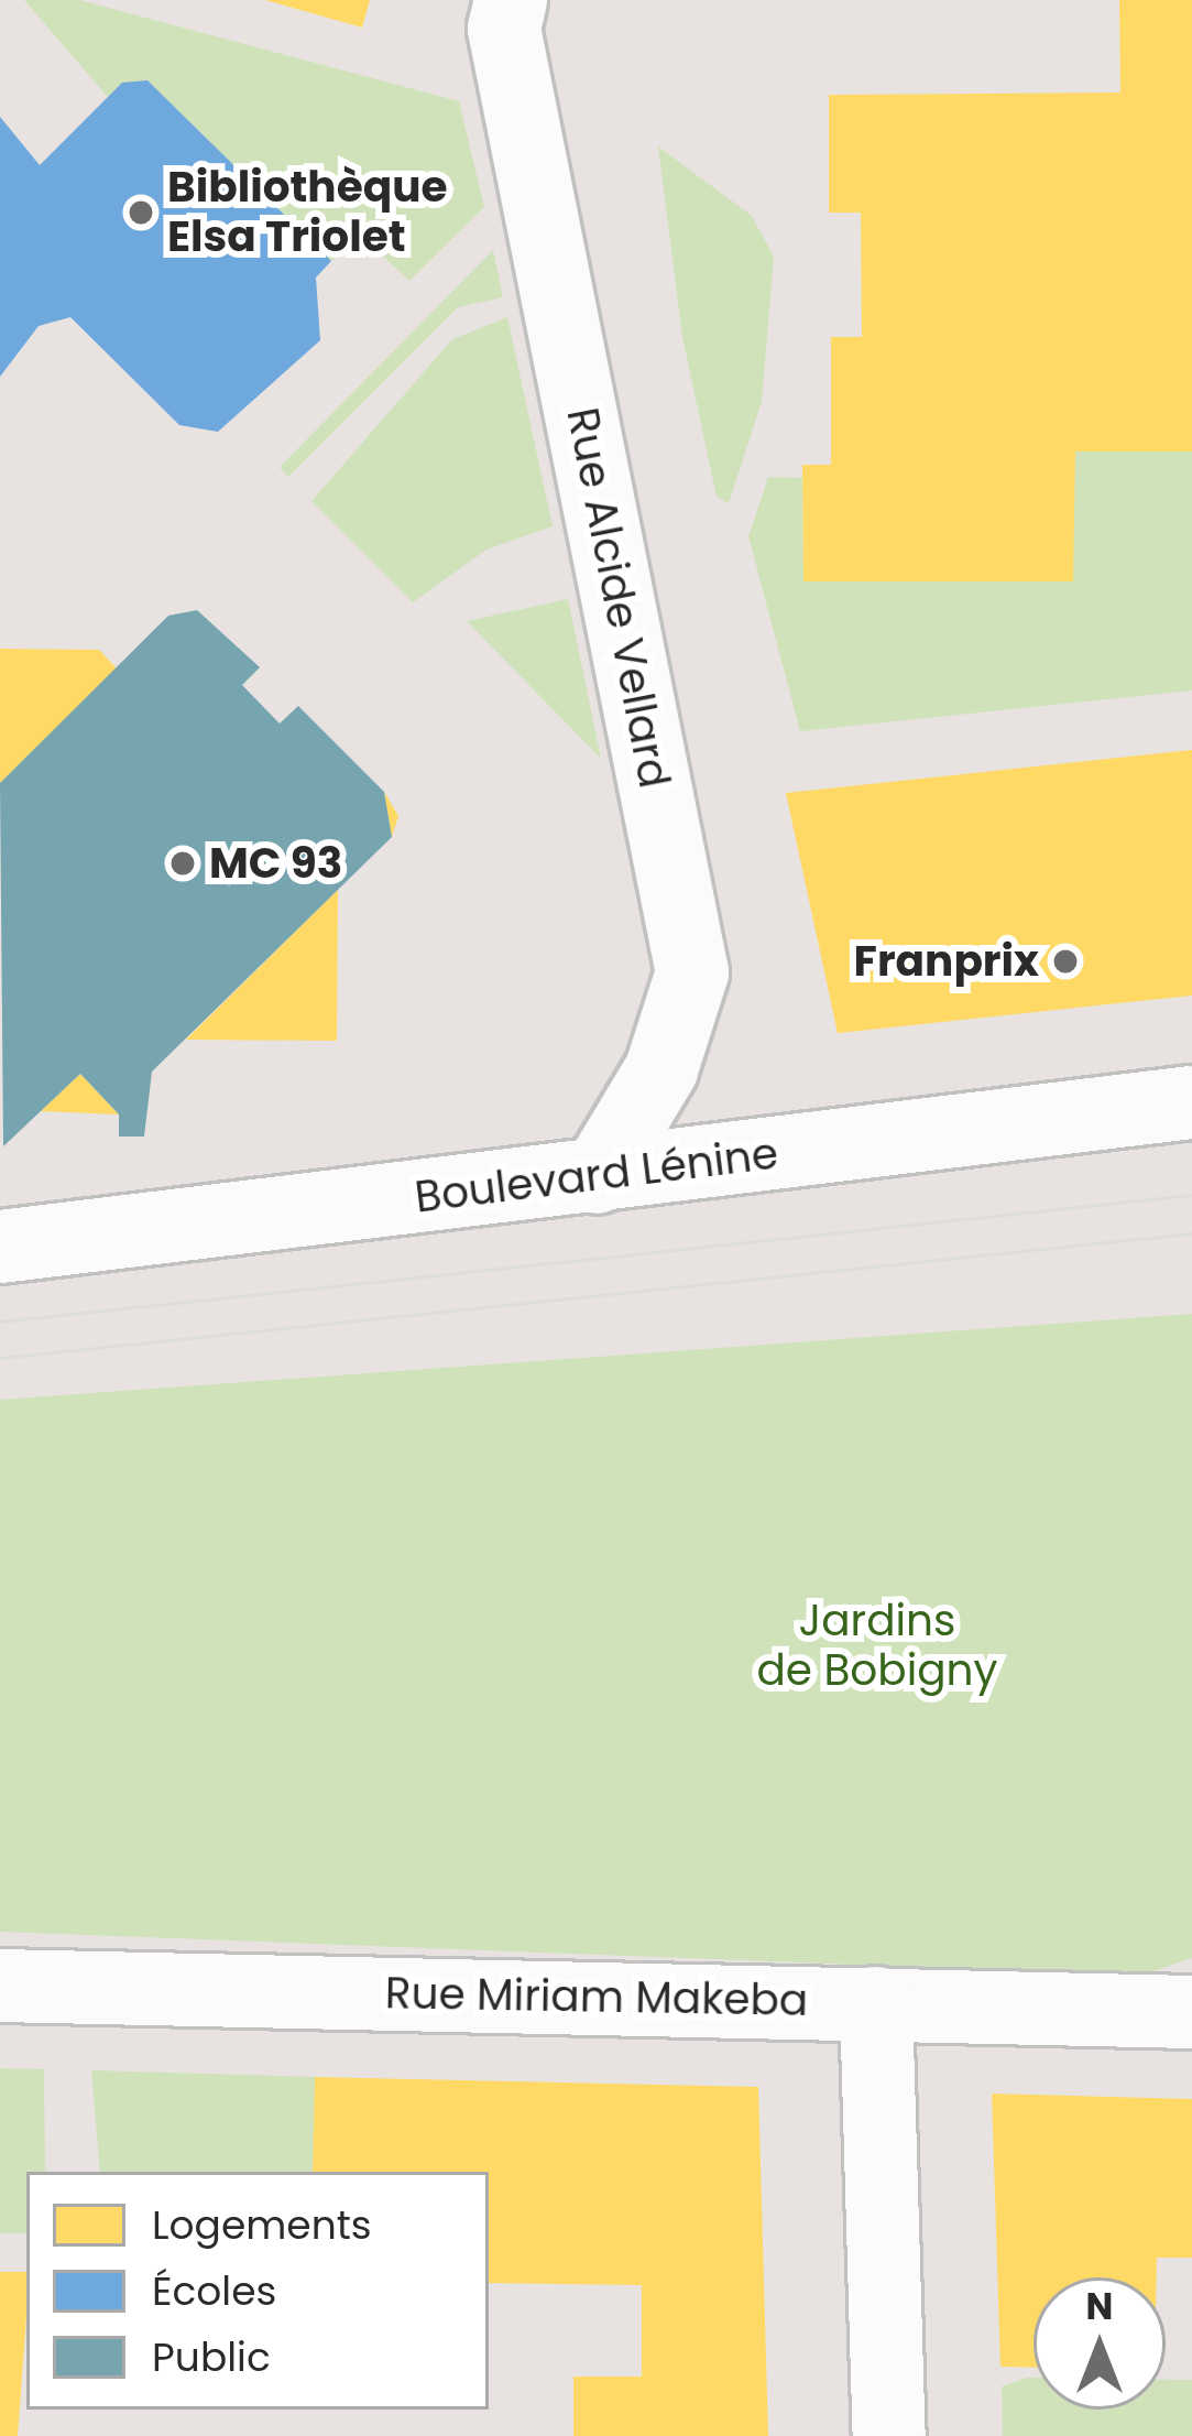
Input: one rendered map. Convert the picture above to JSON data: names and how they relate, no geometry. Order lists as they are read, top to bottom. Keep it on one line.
{"streets":{"street":["Rue Alcide Vellard","Boulevard Lénine","Rue Miriam Makeba"]},"crossings":[["Rue Alcide Vellard","Boulevard Lénine"]],"parks":["Jardins de Bobigny"],"places":["Bibliothèque Elsa Triolet","MC 93","Franprix"],"legend":["Logements","Écoles","Public"],"north":"top"}
